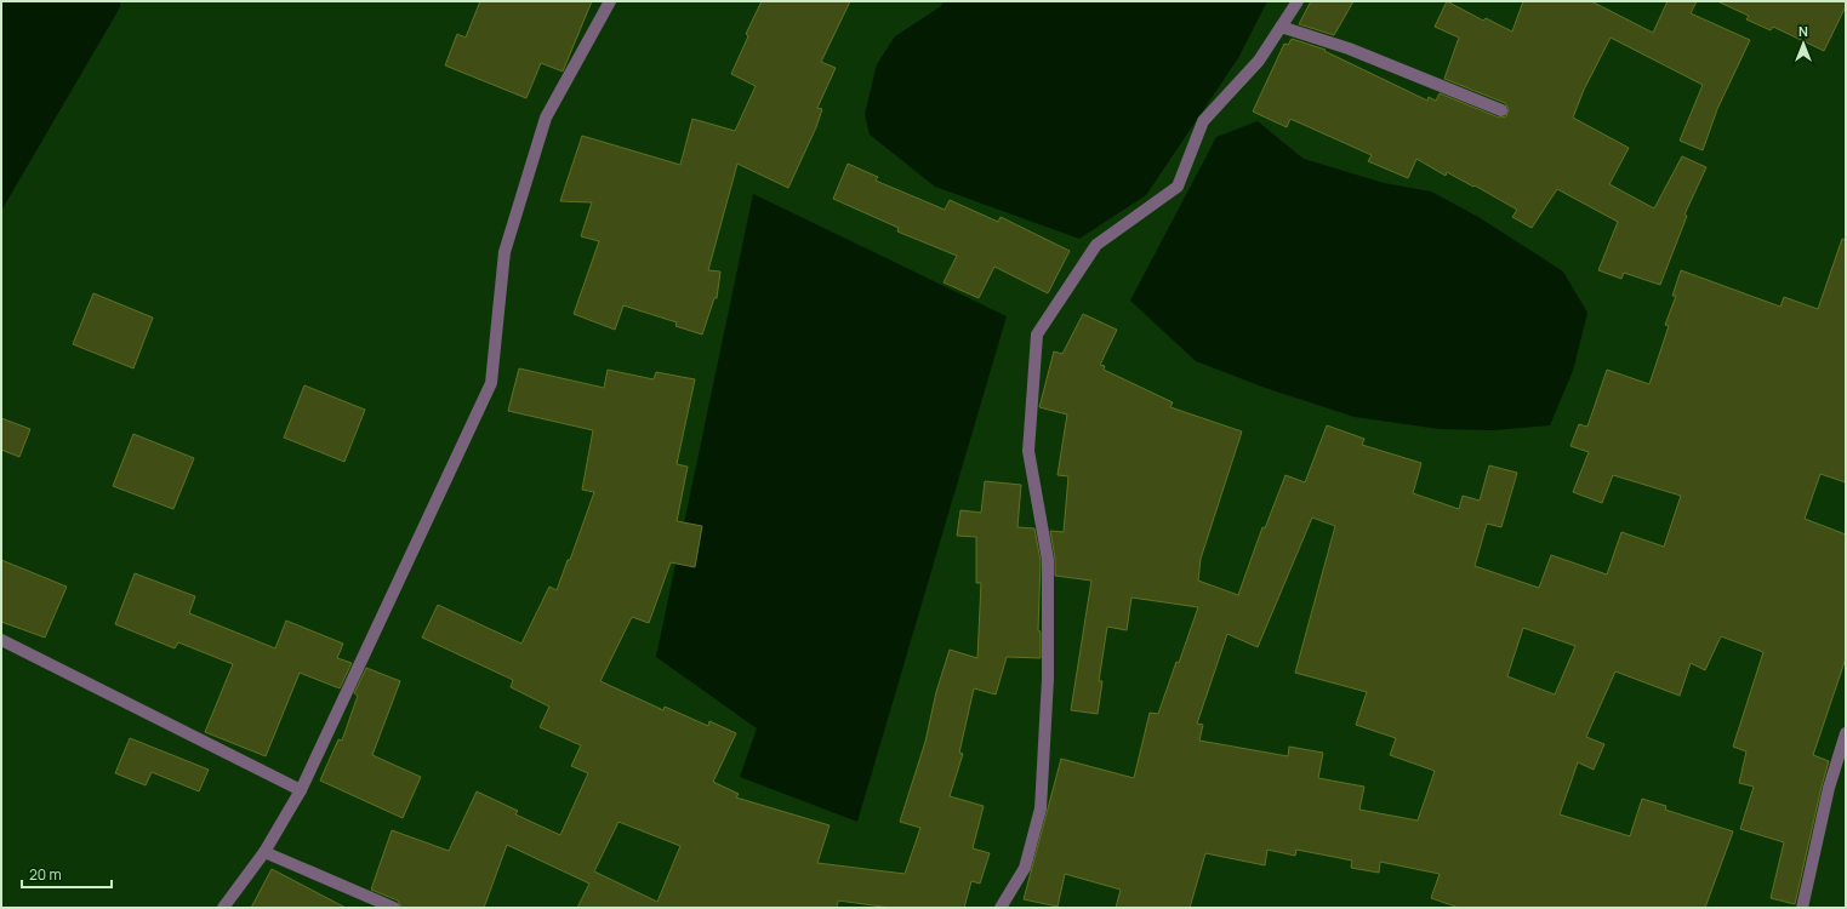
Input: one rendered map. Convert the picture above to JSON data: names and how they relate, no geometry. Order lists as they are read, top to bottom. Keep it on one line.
{"scale_bar":"20 m","north":"top"}
